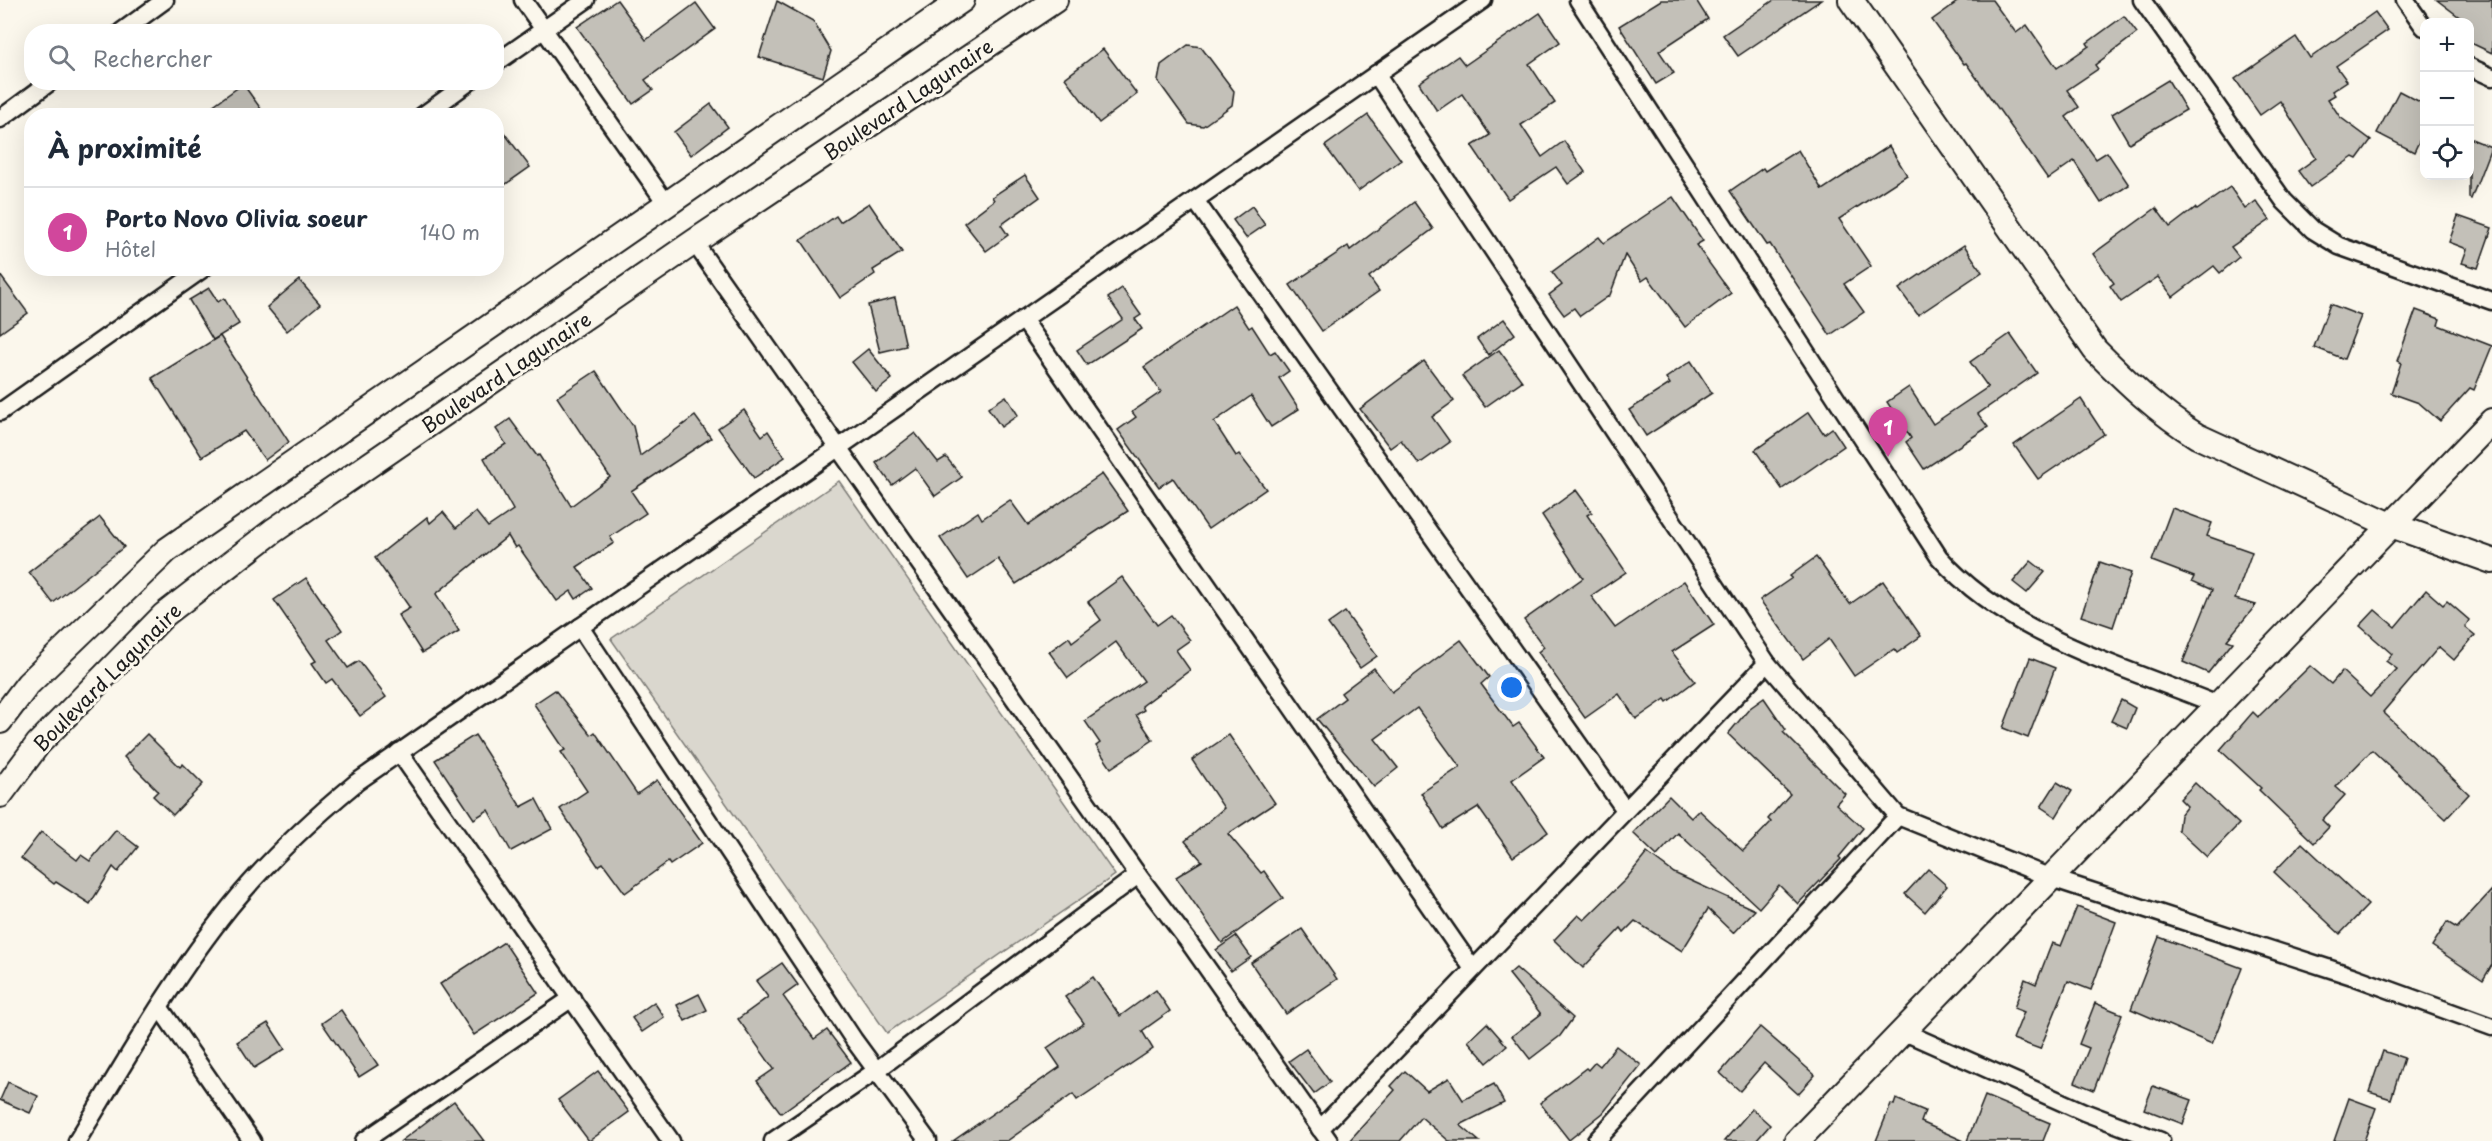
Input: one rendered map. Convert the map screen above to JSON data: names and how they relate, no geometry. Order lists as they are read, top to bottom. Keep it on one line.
{"streets":{"main road":["Boulevard Lagunaire"]},"page":{"map_buttons":["+","−"],"search":"Rechercher","heading":"À proximité","list":[{"mark":"1","name":"Porto Novo Olivia soeur","note":"Hôtel","value":"140 m"}],"pins":"1"}}
